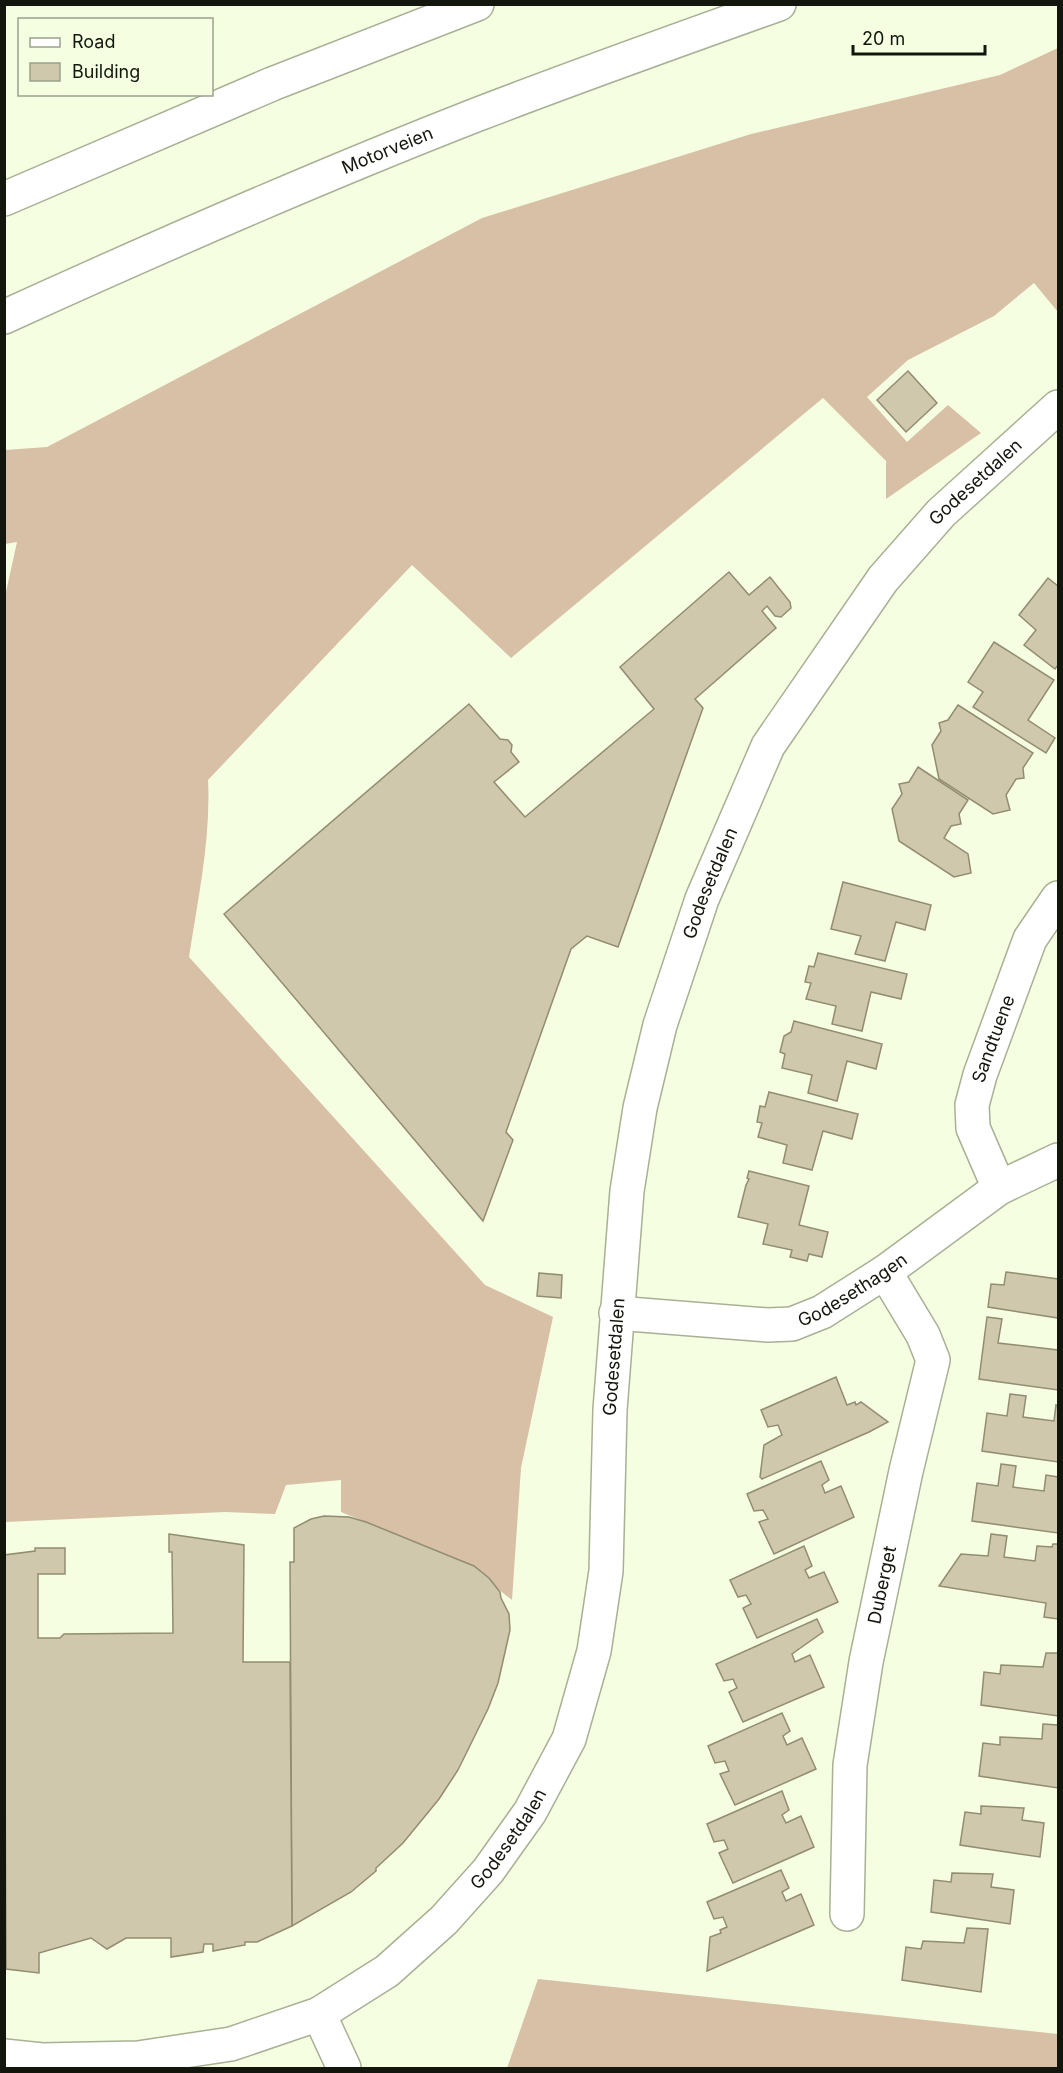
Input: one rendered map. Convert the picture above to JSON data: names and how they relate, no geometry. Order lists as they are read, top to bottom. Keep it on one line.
{"streets":{"main road":["Motorveien","Godesetdalen","Sandtuene","Godesethagen","Duberget"]},"crossings":[["Godesetdalen","Godesethagen"],["Sandtuene","Godesethagen"],["Godesethagen","Duberget"]],"legend":["Road","Building"],"scale_bar":"20 m"}
